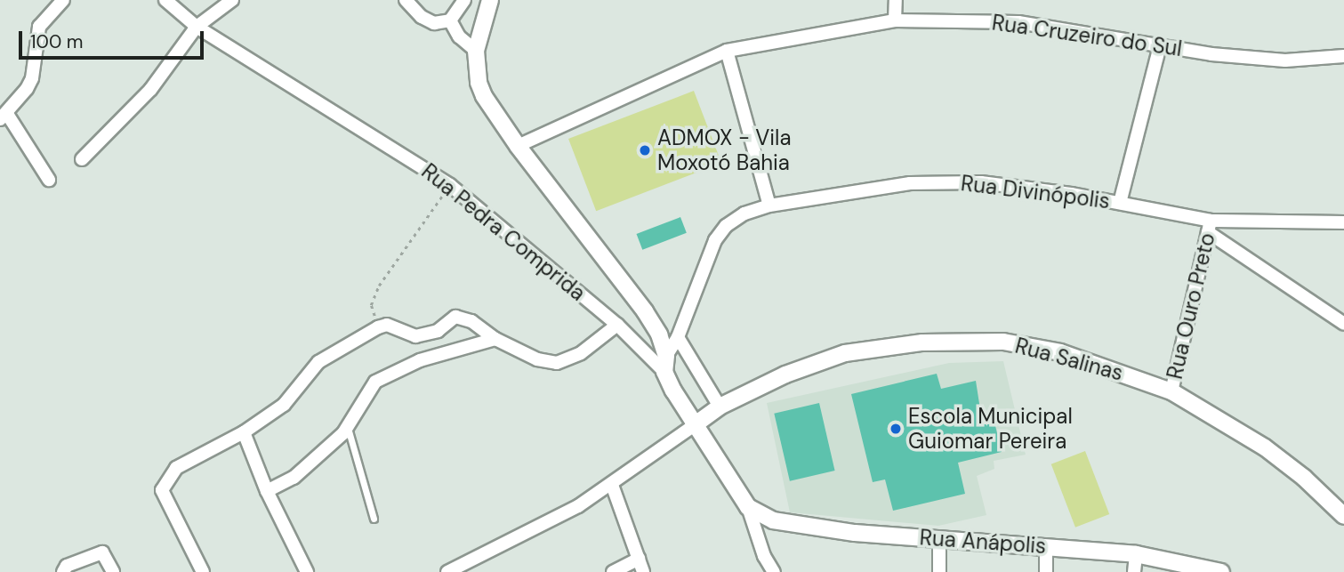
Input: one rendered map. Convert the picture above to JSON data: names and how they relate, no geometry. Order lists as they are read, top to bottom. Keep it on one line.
{"streets":{"street":["Rua Cruzeiro do Sul","Rua Divinópolis","Rua Pedra Comprida","Rua Ouro Preto","Rua Salinas","Rua Anápolis"]},"crossings":[["Rua Divinópolis","Rua Pedra Comprida"],["Rua Divinópolis","Rua Ouro Preto"],["Rua Pedra Comprida","Rua Salinas"],["Rua Pedra Comprida","Rua Anápolis"],["Rua Ouro Preto","Rua Salinas"]],"places":["ADMOX - Vila Moxotó Bahia","Escola Municipal Guiomar Pereira"],"scale_bar":"100 m"}
